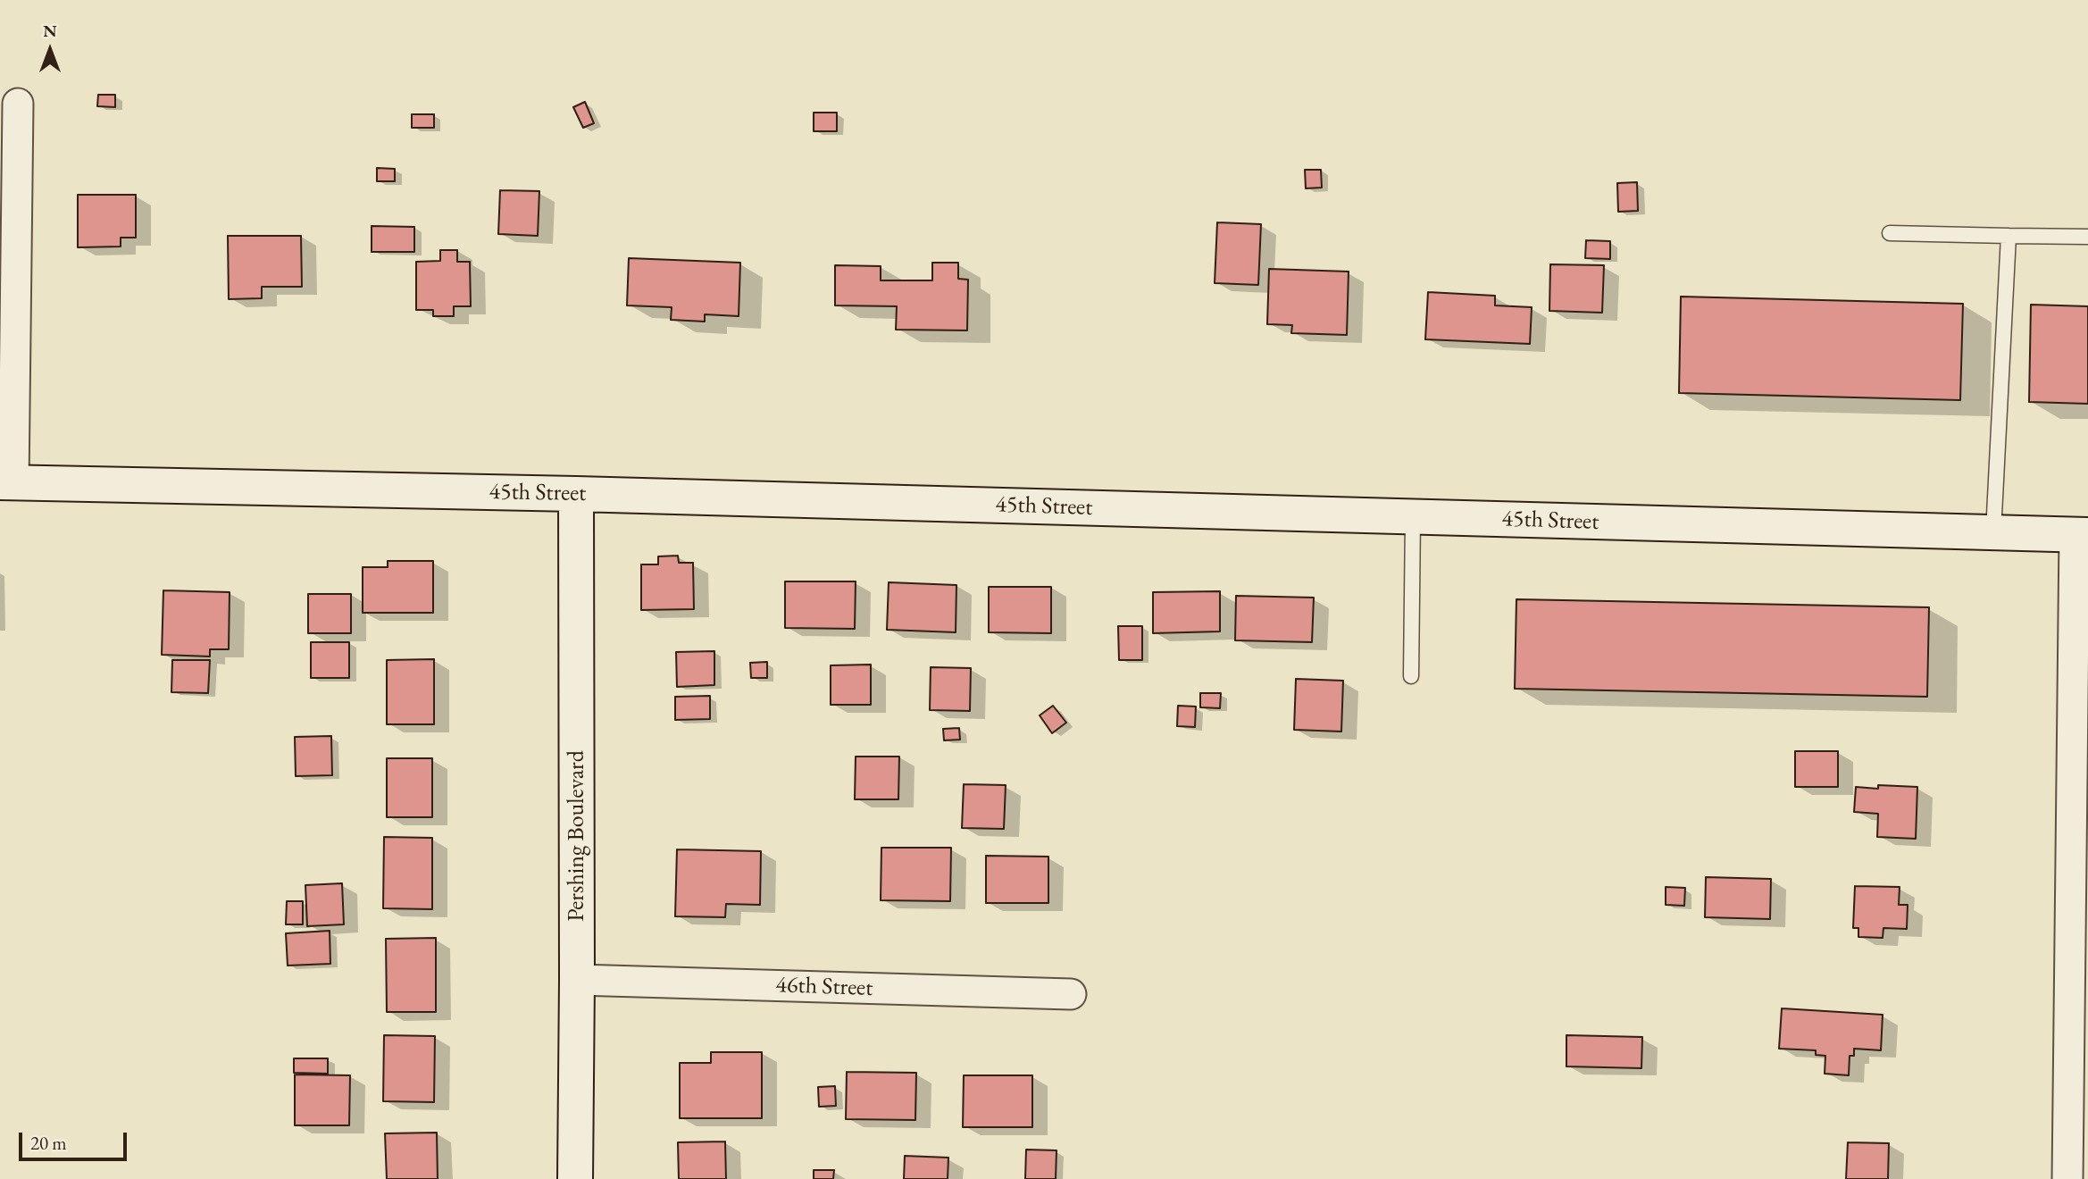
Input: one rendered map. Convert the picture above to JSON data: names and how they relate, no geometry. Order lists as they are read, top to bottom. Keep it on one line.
{"streets":{"street":["45th Street","Pershing Boulevard","46th Street"]},"crossings":[["45th Street","Pershing Boulevard"],["Pershing Boulevard","46th Street"]],"scale_bar":"20 m","north":"top"}
